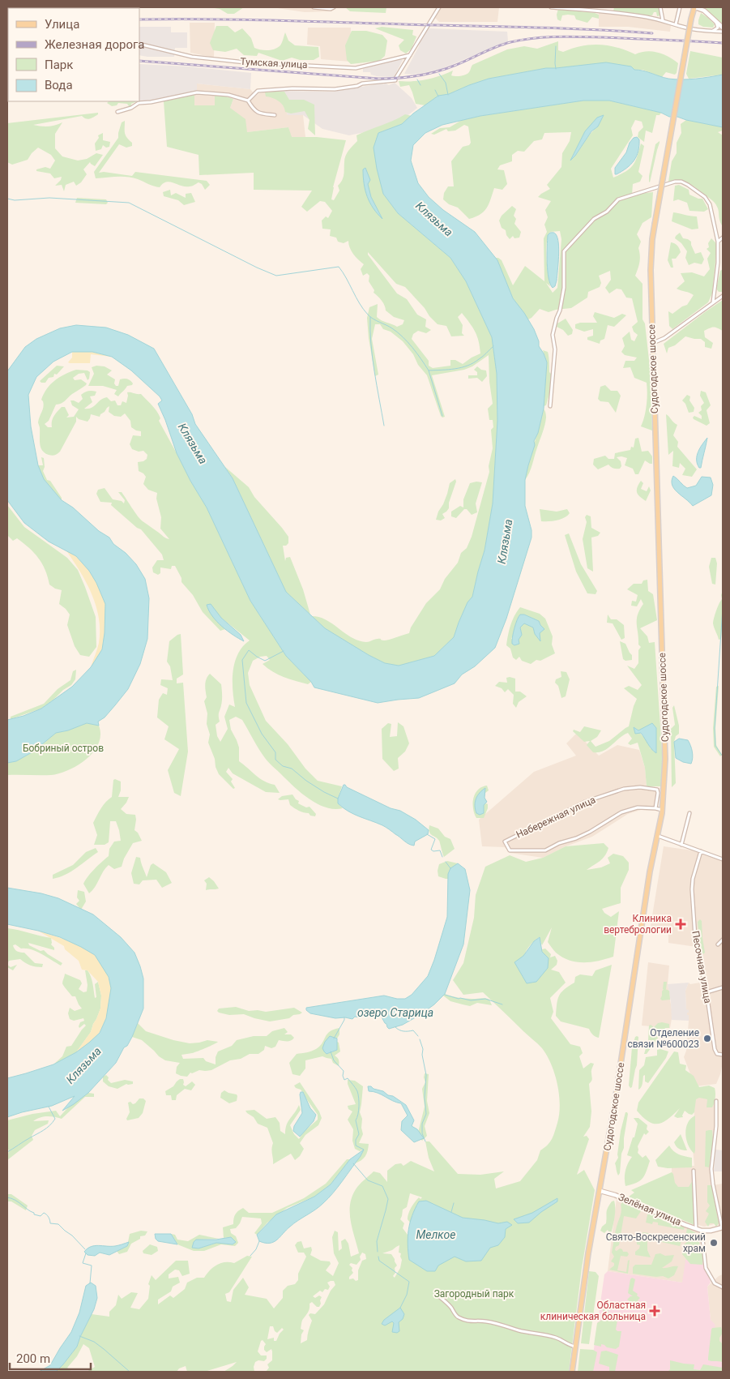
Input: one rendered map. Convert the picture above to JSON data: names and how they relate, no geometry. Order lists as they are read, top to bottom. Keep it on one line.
{"streets":{"main road":["Судогодское шоссе"],"street":["Тумская улица","Набережная улица","Песочная улица","Зелёная улица"]},"crossings":[["Судогодское шоссе","Набережная улица"],["Судогодское шоссе","Зелёная улица"]],"water":["Клязьма","озеро Старица","Мелкое"],"parks":["Бобриный остров","Загородный парк"],"places":{"health":["Клиника вертебрологии","Областная клиническая больница"],"other":["Отделение связи №600023","Свято-Воскресенский храм"]},"legend":["Улица","Железная дорога","Парк","Вода"],"scale_bar":"200 m"}
